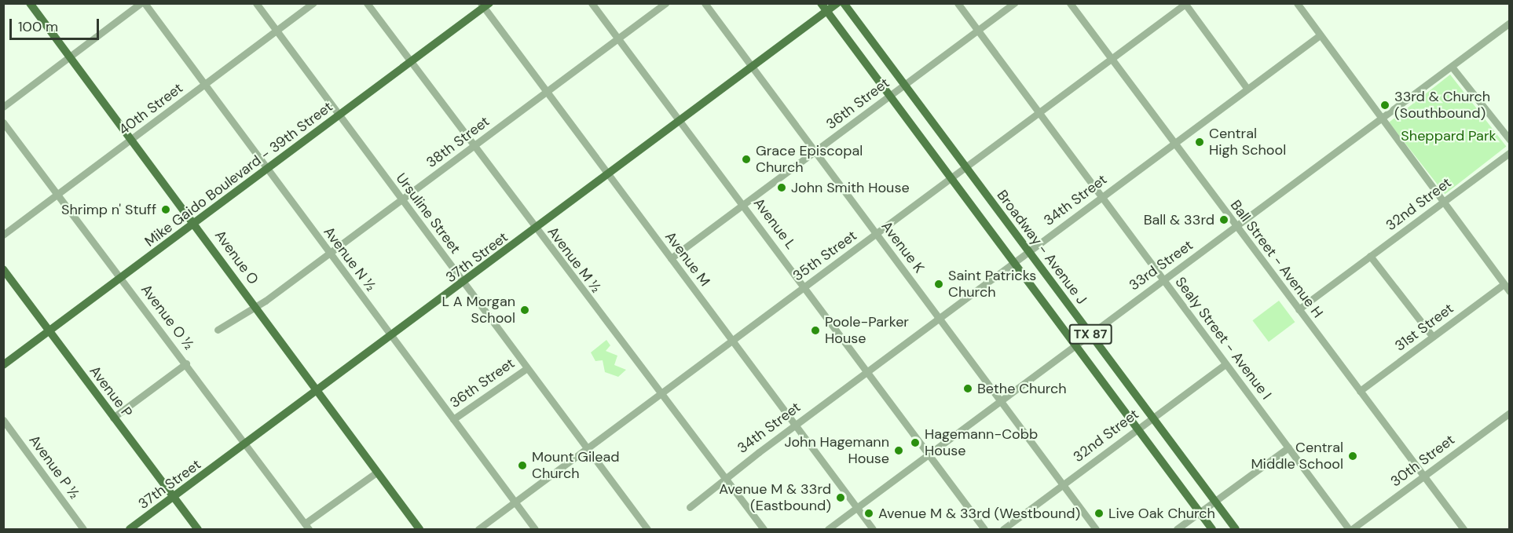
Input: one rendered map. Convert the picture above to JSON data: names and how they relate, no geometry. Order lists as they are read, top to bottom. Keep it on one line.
{"streets":{"main road":["Mike Gaido Boulevard - 39th Street","Broadway - Avenue J","Avenue O","37th Street","TX 87","Avenue P"],"street":["36th Street","40th Street","38th Street","34th Street","32nd Street","Ursuline Street","Avenue L","Avenue K","35th Street","Avenue N ½","Avenue M","Ball Street - Avenue H","Avenue M ½","33rd Street","Avenue O ½","31st Street","Sealy Street - Avenue I","30th Street","Avenue P ½"]},"crossings":[["36th Street","Ursuline Street"],["36th Street","Avenue L"],["36th Street","Avenue K"],["36th Street","Broadway - Avenue J"],["36th Street","Avenue N ½"],["36th Street","Avenue M"],["36th Street","TX 87"],["36th Street","Sealy Street - Avenue I"],["40th Street","Ursuline Street"],["40th Street","Avenue O"],["40th Street","Avenue N ½"],["40th Street","Avenue O ½"],["38th Street","Ursuline Street"],["38th Street","Avenue L"],["38th Street","Avenue O"],["38th Street","Avenue N ½"],["38th Street","Avenue M"],["38th Street","Avenue M ½"],["Mike Gaido Boulevard - 39th Street","Ursuline Street"],["Mike Gaido Boulevard - 39th Street","Avenue O"],["Mike Gaido Boulevard - 39th Street","Avenue N ½"],["Mike Gaido Boulevard - 39th Street","Avenue M"],["Mike Gaido Boulevard - 39th Street","Avenue M ½"],["Mike Gaido Boulevard - 39th Street","Avenue O ½"],["Mike Gaido Boulevard - 39th Street","Avenue P"],["34th Street","Avenue L"],["34th Street","Avenue K"],["34th Street","Broadway - Avenue J"],["34th Street","Avenue M"],["34th Street","Ball Street - Avenue H"],["34th Street","Avenue M ½"],["34th Street","TX 87"],["34th Street","Sealy Street - Avenue I"],["32nd Street","Avenue K"],["32nd Street","Broadway - Avenue J"],["32nd Street","Ball Street - Avenue H"],["32nd Street","TX 87"],["32nd Street","Sealy Street - Avenue I"],["Ursuline Street","35th Street"],["Ursuline Street","37th Street"],["Avenue L","35th Street"],["Avenue L","37th Street"],["Avenue L","33rd Street"],["Avenue K","35th Street"],["Avenue K","37th Street"],["Avenue K","33rd Street"],["Broadway - Avenue J","35th Street"],["Broadway - Avenue J","33rd Street"],["35th Street","Avenue N ½"],["35th Street","Avenue M"],["35th Street","Ball Street - Avenue H"],["35th Street","Avenue M ½"],["35th Street","TX 87"],["35th Street","Sealy Street - Avenue I"],["Avenue O","37th Street"],["37th Street","Avenue N ½"],["37th Street","Avenue M"],["37th Street","Avenue M ½"],["37th Street","Avenue O ½"],["37th Street","TX 87"],["37th Street","Avenue P"],["Avenue M","33rd Street"],["Ball Street - Avenue H","33rd Street"],["Ball Street - Avenue H","31st Street"],["Ball Street - Avenue H","30th Street"],["33rd Street","TX 87"],["33rd Street","Sealy Street - Avenue I"],["Sealy Street - Avenue I","30th Street"]],"parks":["Sheppard Park"],"places":["33rd & Church (Southbound)","Central High School","Grace Episcopal Church","John Smith House","Shrimp n' Stuff","Ball & 33rd","Saint Patricks Church","L A Morgan School","Poole-Parker House","Bethe Church","Hagemann-Cobb House","John Hagemann House","Central Middle School","Mount Gilead Church","Avenue M & 33rd (Eastbound)","Avenue M & 33rd (Westbound)","Live Oak Church"],"scale_bar":"100 m"}
